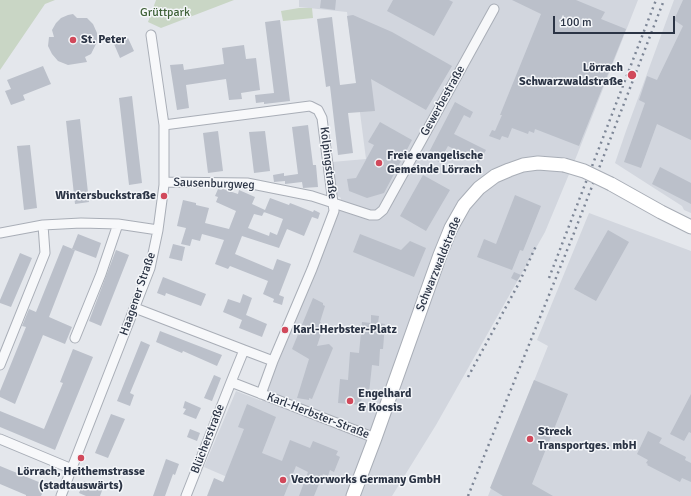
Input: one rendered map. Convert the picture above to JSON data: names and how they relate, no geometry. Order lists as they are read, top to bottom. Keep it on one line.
{"streets":{"main road":["Schwarzwaldstraße"],"street":["Gewerbestraße","Kolpingstraße","Sausenburgweg","Haagener Straße","Karl-Herbster-Straße","Blücherstraße"]},"crossings":[["Gewerbestraße","Kolpingstraße"],["Gewerbestraße","Sausenburgweg"],["Kolpingstraße","Sausenburgweg"],["Kolpingstraße","Haagener Straße"],["Sausenburgweg","Haagener Straße"],["Schwarzwaldstraße","Karl-Herbster-Straße"]],"parks":["Grüttpark"],"places":["St. Peter","Lörrach Schwarzwaldstraße","Freie evangelische Gemeinde Lörrach","Wintersbuckstraße","Karl-Herbster-Platz","Engelhard & Kocsis","Streck Transportges. mbH","Lörrach, Heithemstrasse (stadtauswärts)","Vectorworks Germany GmbH"],"scale_bar":"100 m"}
